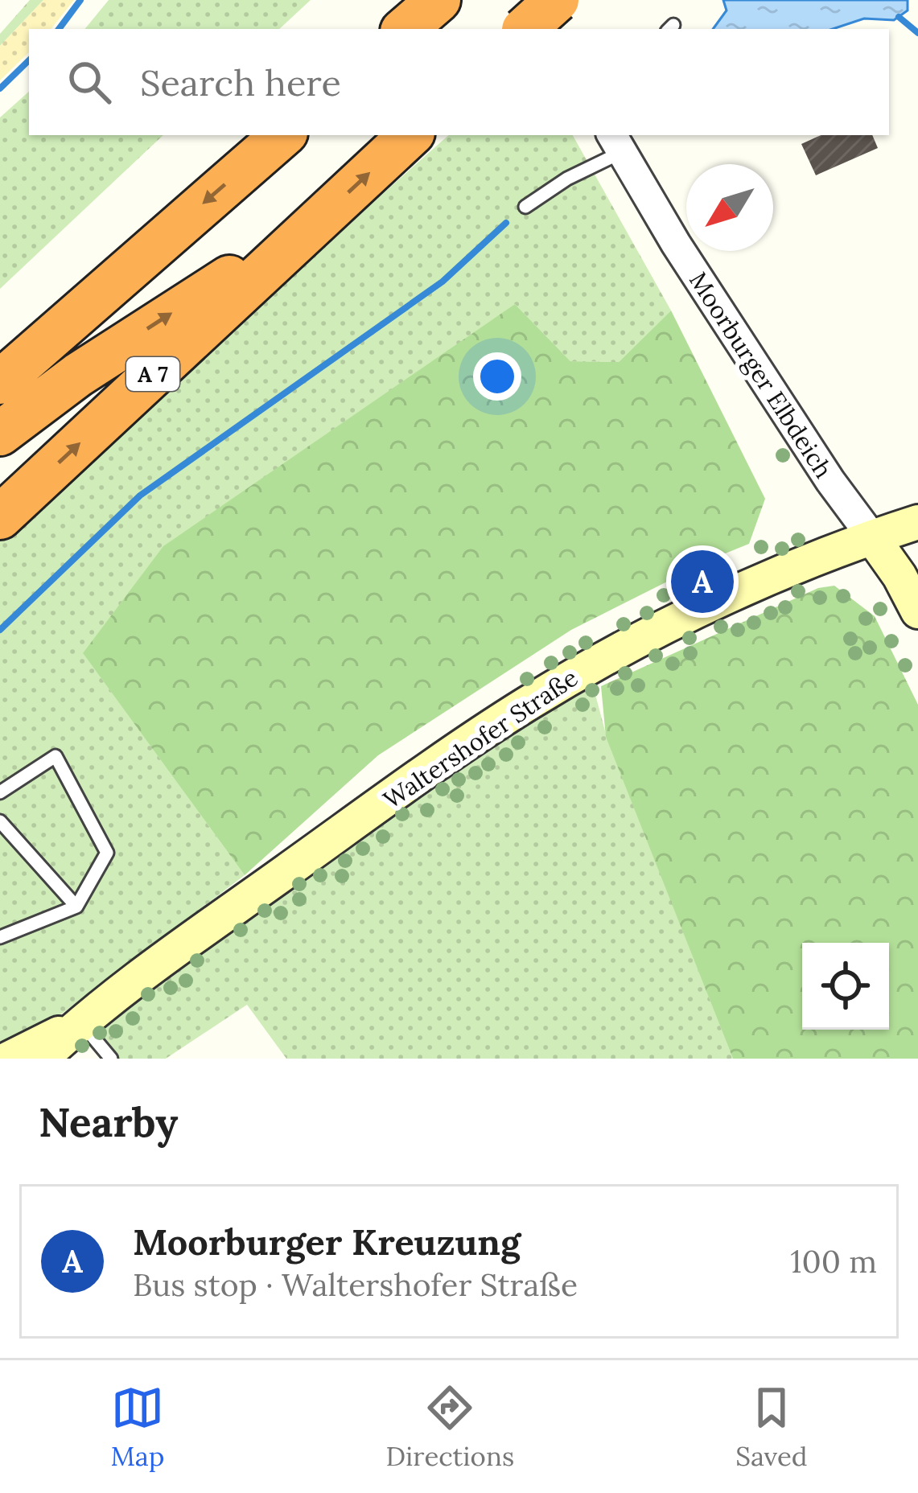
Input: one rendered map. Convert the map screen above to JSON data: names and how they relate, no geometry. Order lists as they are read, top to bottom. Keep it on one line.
{"streets":{"highway":["A 7"],"main road":["Moorburger Elbdeich","Waltershofer Straße"]},"crossings":[["Moorburger Elbdeich","Waltershofer Straße"]],"north":"bottom left","page":{"search":"Search here","pins":"A","heading":"Nearby","list":[{"mark":"A","name":"Moorburger Kreuzung","note":"Bus stop · Waltershofer Straße","value":"100 m"}],"nav":["Map","Directions","Saved"]}}
